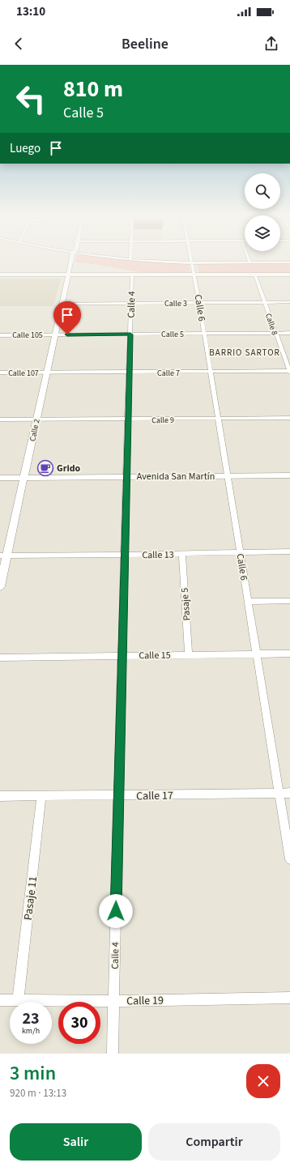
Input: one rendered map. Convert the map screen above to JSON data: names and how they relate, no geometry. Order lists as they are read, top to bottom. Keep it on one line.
{"streets":{"street":["Calle 3","Calle 4","Calle 6","Calle 8","Calle 5","Calle 105","Calle 107","Calle 7","Calle 9","Calle 2","Avenida San Martín","Calle 13","Pasaje 5","Calle 15","Calle 17","Pasaje 11","Calle 19"]},"crossings":[["Calle 3","Calle 4"],["Calle 3","Calle 6"],["Calle 3","Calle 8"],["Calle 3","Calle 2"],["Calle 4","Calle 5"],["Calle 4","Calle 7"],["Calle 4","Calle 9"],["Calle 4","Avenida San Martín"],["Calle 4","Calle 13"],["Calle 4","Calle 15"],["Calle 4","Calle 17"],["Calle 4","Calle 19"],["Calle 6","Calle 5"],["Calle 6","Calle 7"],["Calle 6","Calle 9"],["Calle 6","Avenida San Martín"],["Calle 6","Calle 13"],["Calle 6","Calle 15"],["Calle 6","Calle 17"],["Calle 8","Calle 5"],["Calle 8","Calle 7"],["Calle 5","Calle 105"],["Calle 5","Calle 2"],["Calle 105","Calle 2"],["Calle 107","Calle 7"],["Calle 107","Calle 2"],["Calle 7","Calle 2"],["Calle 9","Calle 2"],["Calle 2","Avenida San Martín"],["Calle 2","Calle 13"],["Calle 13","Pasaje 5"],["Pasaje 5","Calle 15"],["Calle 17","Pasaje 11"],["Pasaje 11","Calle 19"]],"districts":["BARRIO SARTOR"],"places":{"cafe":["Grido"]},"page":{"status":"13:10","header":"Beeline","turn":["810 m","Calle 5"],"then":"Luego","speed":"23 km/h","limit":"30","heading":["3 min","920 m · 13:13"],"buttons":["Salir","Compartir"]}}
